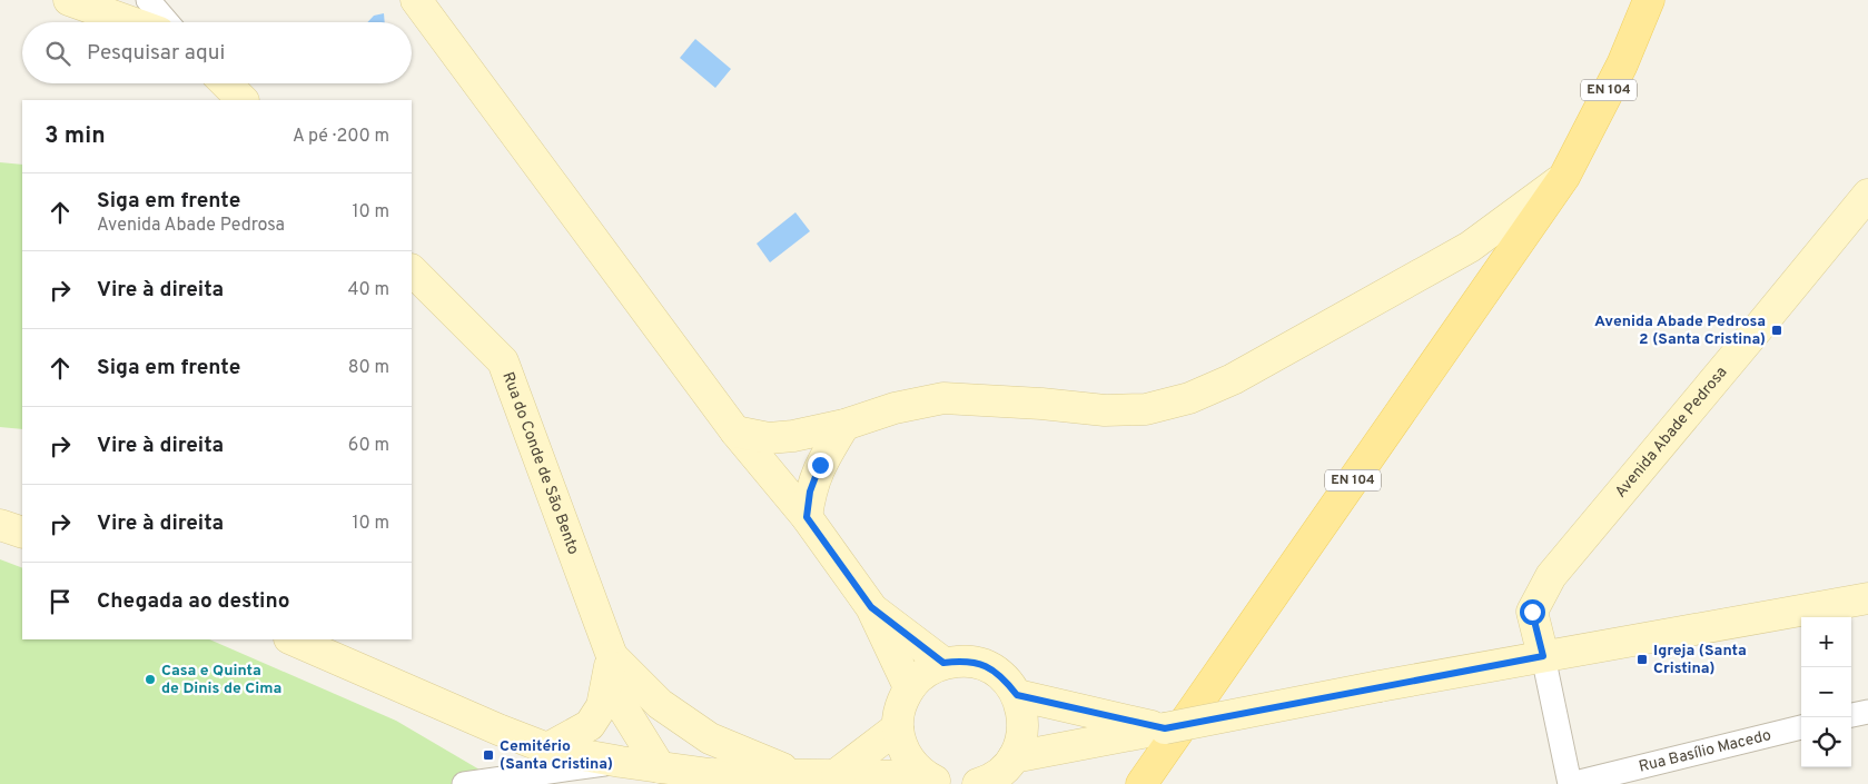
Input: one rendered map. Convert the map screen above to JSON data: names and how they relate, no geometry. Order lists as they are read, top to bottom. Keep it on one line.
{"streets":{"main road":["EN 104"],"street":["Avenida Abade Pedrosa","Rua do Conde de São Bento","Rua Basílio Macedo"]},"places":{"transit":["Avenida Abade Pedrosa 2 (Santa Cristina)","Igreja (Santa Cristina)","Cemitério (Santa Cristina)"],"other":["Casa e Quinta de Dinis de Cima"]},"page":{"search":"Pesquisar aqui","heading":["3 min","A pé · 200 m"],"list":[["Siga em frente","Avenida Abade Pedrosa","10 m"],["Vire à direita","40 m"],["Siga em frente","80 m"],["Vire à direita","60 m"],["Vire à direita","10 m"],"Chegada ao destino"],"map_buttons":["+","−"]}}
